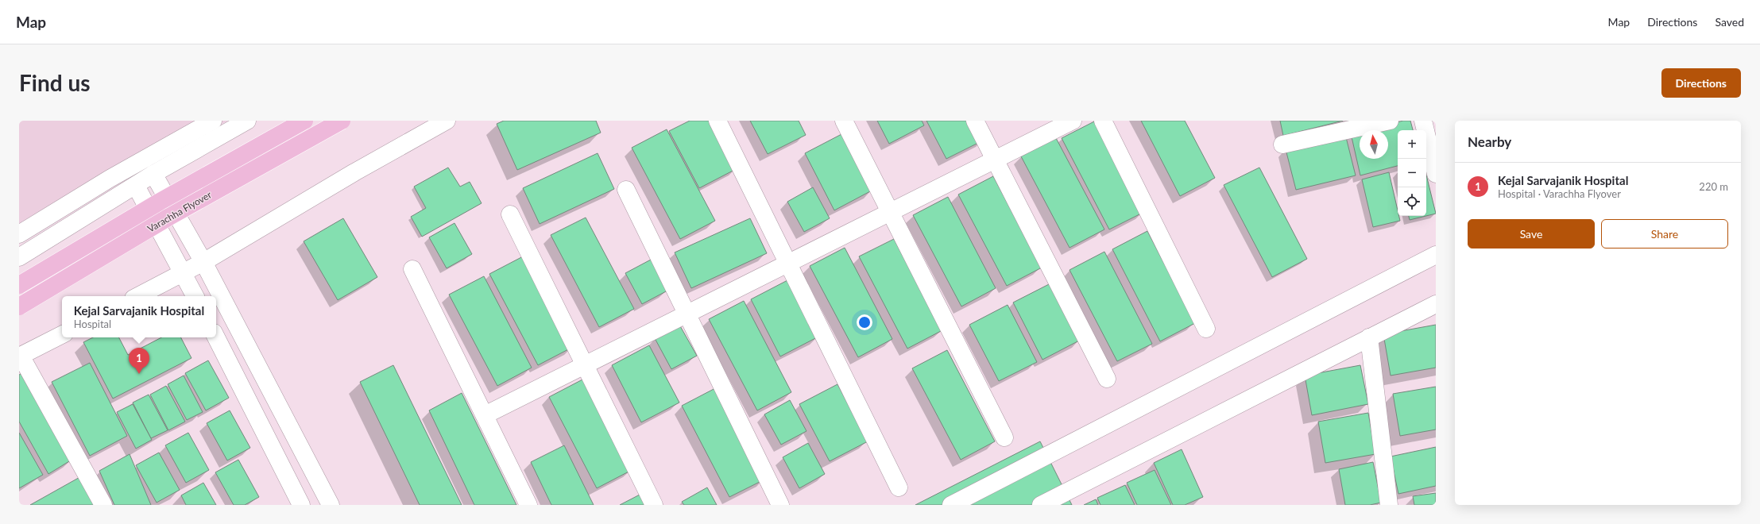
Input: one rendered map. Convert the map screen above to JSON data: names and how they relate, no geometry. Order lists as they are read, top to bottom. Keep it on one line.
{"streets":{"main road":["Varachha Flyover"]},"north":"top","page":{"header":"Map","nav":["Map","Directions","Saved"],"buttons":["Directions",["Save","Share"]],"title":"Find us","heading":"Nearby","map_buttons":["+","−"],"list":[{"mark":"1","name":"Kejal Sarvajanik Hospital","note":"Hospital · Varachha Flyover","value":"220 m"}],"popup":["Kejal Sarvajanik Hospital","Hospital"],"pins":"1"}}
